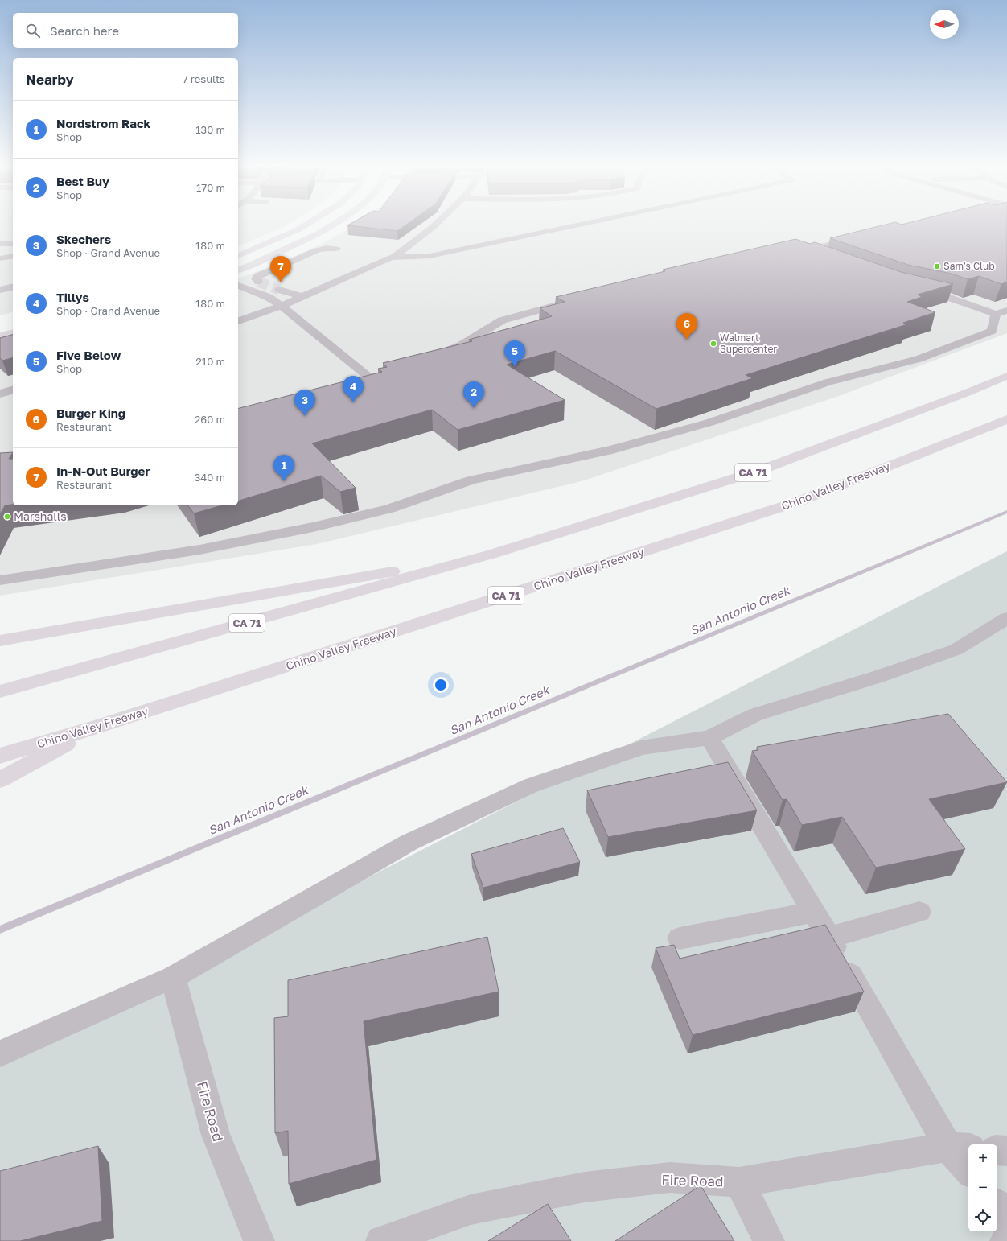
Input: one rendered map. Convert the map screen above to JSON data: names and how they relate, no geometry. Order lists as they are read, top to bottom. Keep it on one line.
{"streets":{"main road":["CA 71","Chino Valley Freeway"],"street":["Fire Road"]},"water":["San Antonio Creek"],"places":["Sam's Club","Walmart Supercenter","Marshalls"],"north":"left","page":{"search":"Search here","heading":["Nearby","7 results"],"list":[{"mark":"1","name":"Nordstrom Rack","note":"Shop","value":"130 m"},{"mark":"2","name":"Best Buy","note":"Shop","value":"170 m"},{"mark":"3","name":"Skechers","note":"Shop · Grand Avenue","value":"180 m"},{"mark":"4","name":"Tillys","note":"Shop · Grand Avenue","value":"180 m"},{"mark":"5","name":"Five Below","note":"Shop","value":"210 m"},{"mark":"6","name":"Burger King","note":"Restaurant","value":"260 m"},{"mark":"7","name":"In-N-Out Burger","note":"Restaurant","value":"340 m"}],"pins":["7","6","5","4","2","3","1"],"map_buttons":["+","−"]}}
